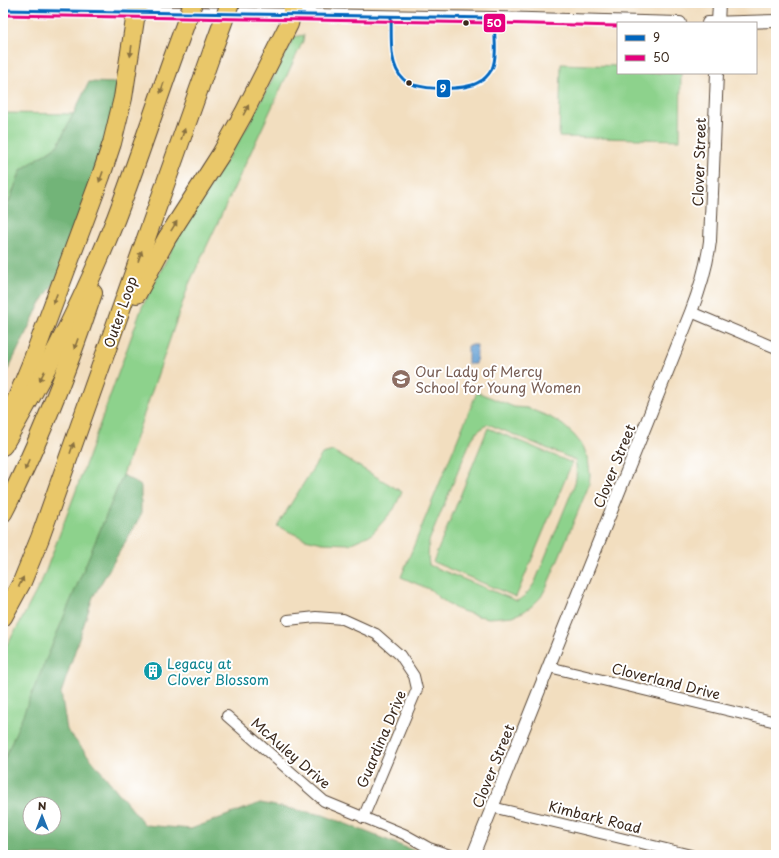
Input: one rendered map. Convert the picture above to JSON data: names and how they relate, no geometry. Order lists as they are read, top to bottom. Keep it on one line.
{"streets":{"highway":["Outer Loop"],"street":["Clover Street","Cloverland Drive","Guardina Drive","McAuley Drive","Kimbark Road"]},"crossings":[["Clover Street","Cloverland Drive"],["Clover Street","Kimbark Road"],["Guardina Drive","McAuley Drive"]],"places":{"school or university":["Our Lady of Mercy School for Young Women"],"building":["Legacy at Clover Blossom"]},"lines":["transit line 9","transit line 50"],"legend":["9","50"],"north":"top"}
